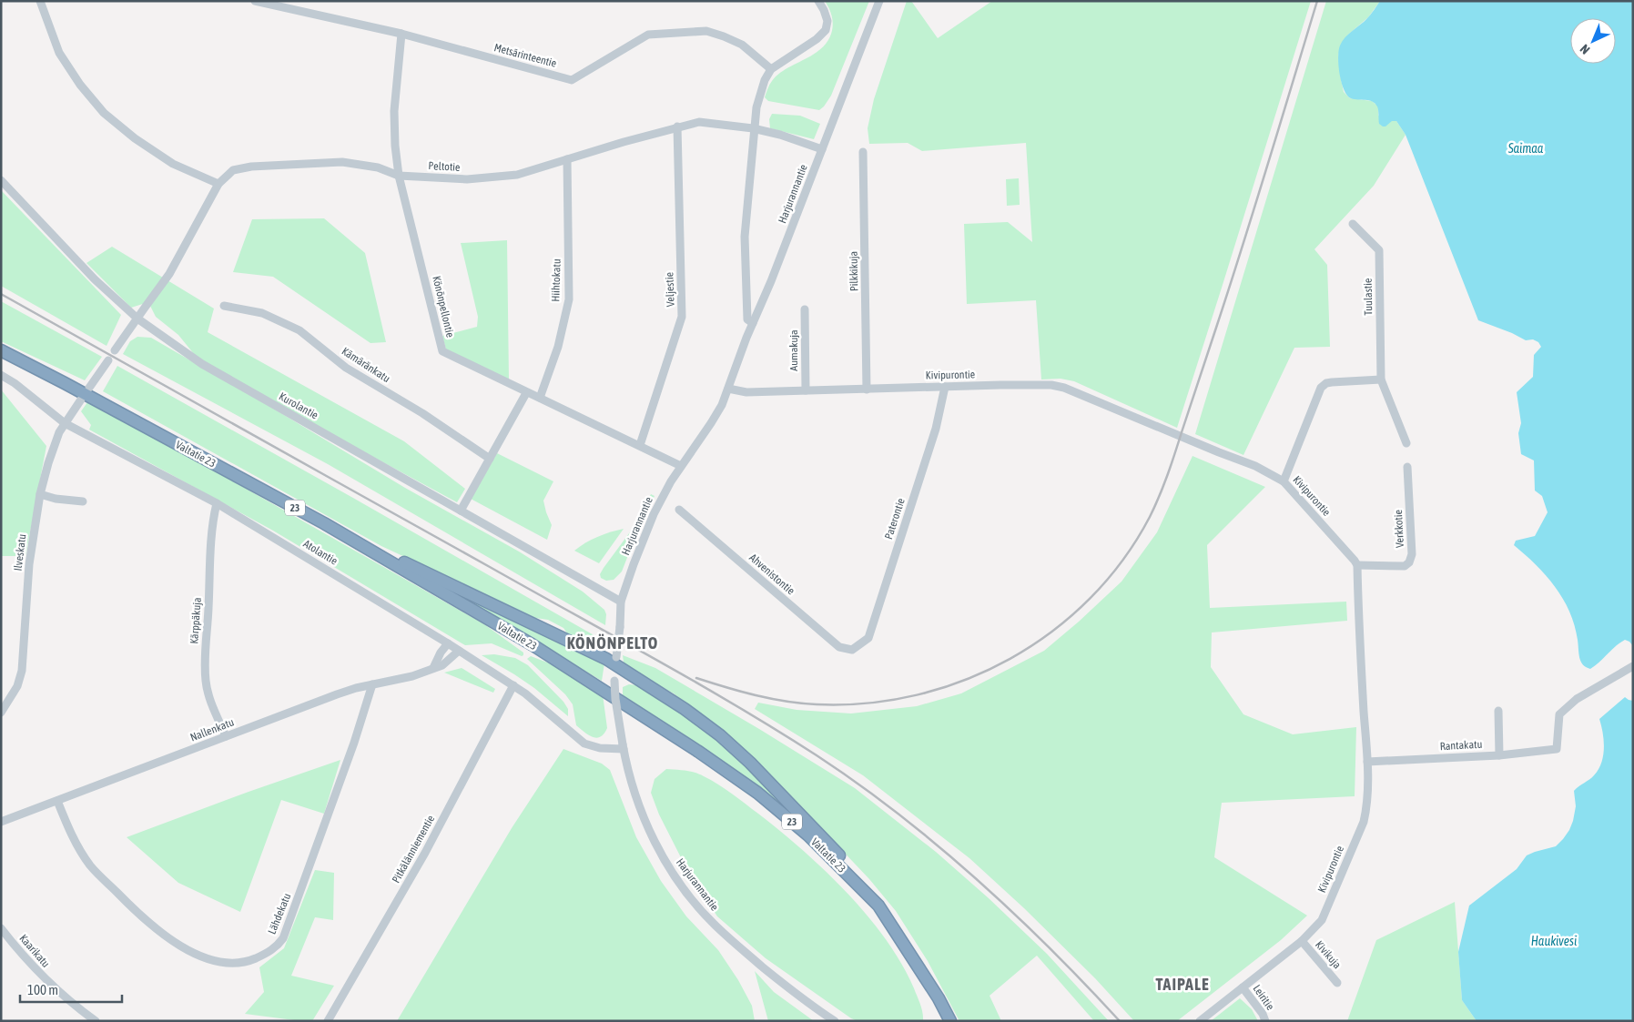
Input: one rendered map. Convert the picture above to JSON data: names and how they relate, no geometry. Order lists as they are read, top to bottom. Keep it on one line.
{"streets":{"highway":["Valtatie 23","23"],"street":["Metsärinteentie","Peltotie","Harjurannantie","Pilkkikuja","Hiihtokatu","Veljestie","Tuulastie","Könönpellontie","Aumakuja","Kämäränkatu","Kivipurontie","Kurolantie","Paterontie","Verkkotie","Ilveskatu","Atolantie","Ahvenistontie","Kärppäkuja","Nallenkatu","Rantakatu","Pitkälänniementie","Lähdekatu","Kaarikatu","Kivikuja","Leiritie"]},"crossings":[["Metsärinteentie","Könönpellontie"],["Peltotie","Harjurannantie"],["Peltotie","Hiihtokatu"],["Peltotie","Veljestie"],["Peltotie","Könönpellontie"],["Peltotie","Kurolantie"],["Harjurannantie","Könönpellontie"],["Harjurannantie","Kivipurontie"],["Harjurannantie","Kurolantie"],["Harjurannantie","Atolantie"],["Pilkkikuja","Kivipurontie"],["Hiihtokatu","Könönpellontie"],["Veljestie","Könönpellontie"],["Aumakuja","Kivipurontie"],["Kivipurontie","Paterontie"],["Kivipurontie","Verkkotie"],["Kivipurontie","Rantakatu"],["Kivipurontie","Kivikuja"],["Kivipurontie","Leiritie"],["Paterontie","Ahvenistontie"],["Ilveskatu","Atolantie"],["Atolantie","Kärppäkuja"],["Atolantie","Nallenkatu"],["Atolantie","Pitkälänniementie"],["Kärppäkuja","Nallenkatu"],["Nallenkatu","Lähdekatu"]],"districts":["KÖNÖNPELTO","TAIPALE"],"water":["Saimaa","Haukivesi"],"scale_bar":"100 m","north":"bottom left"}
